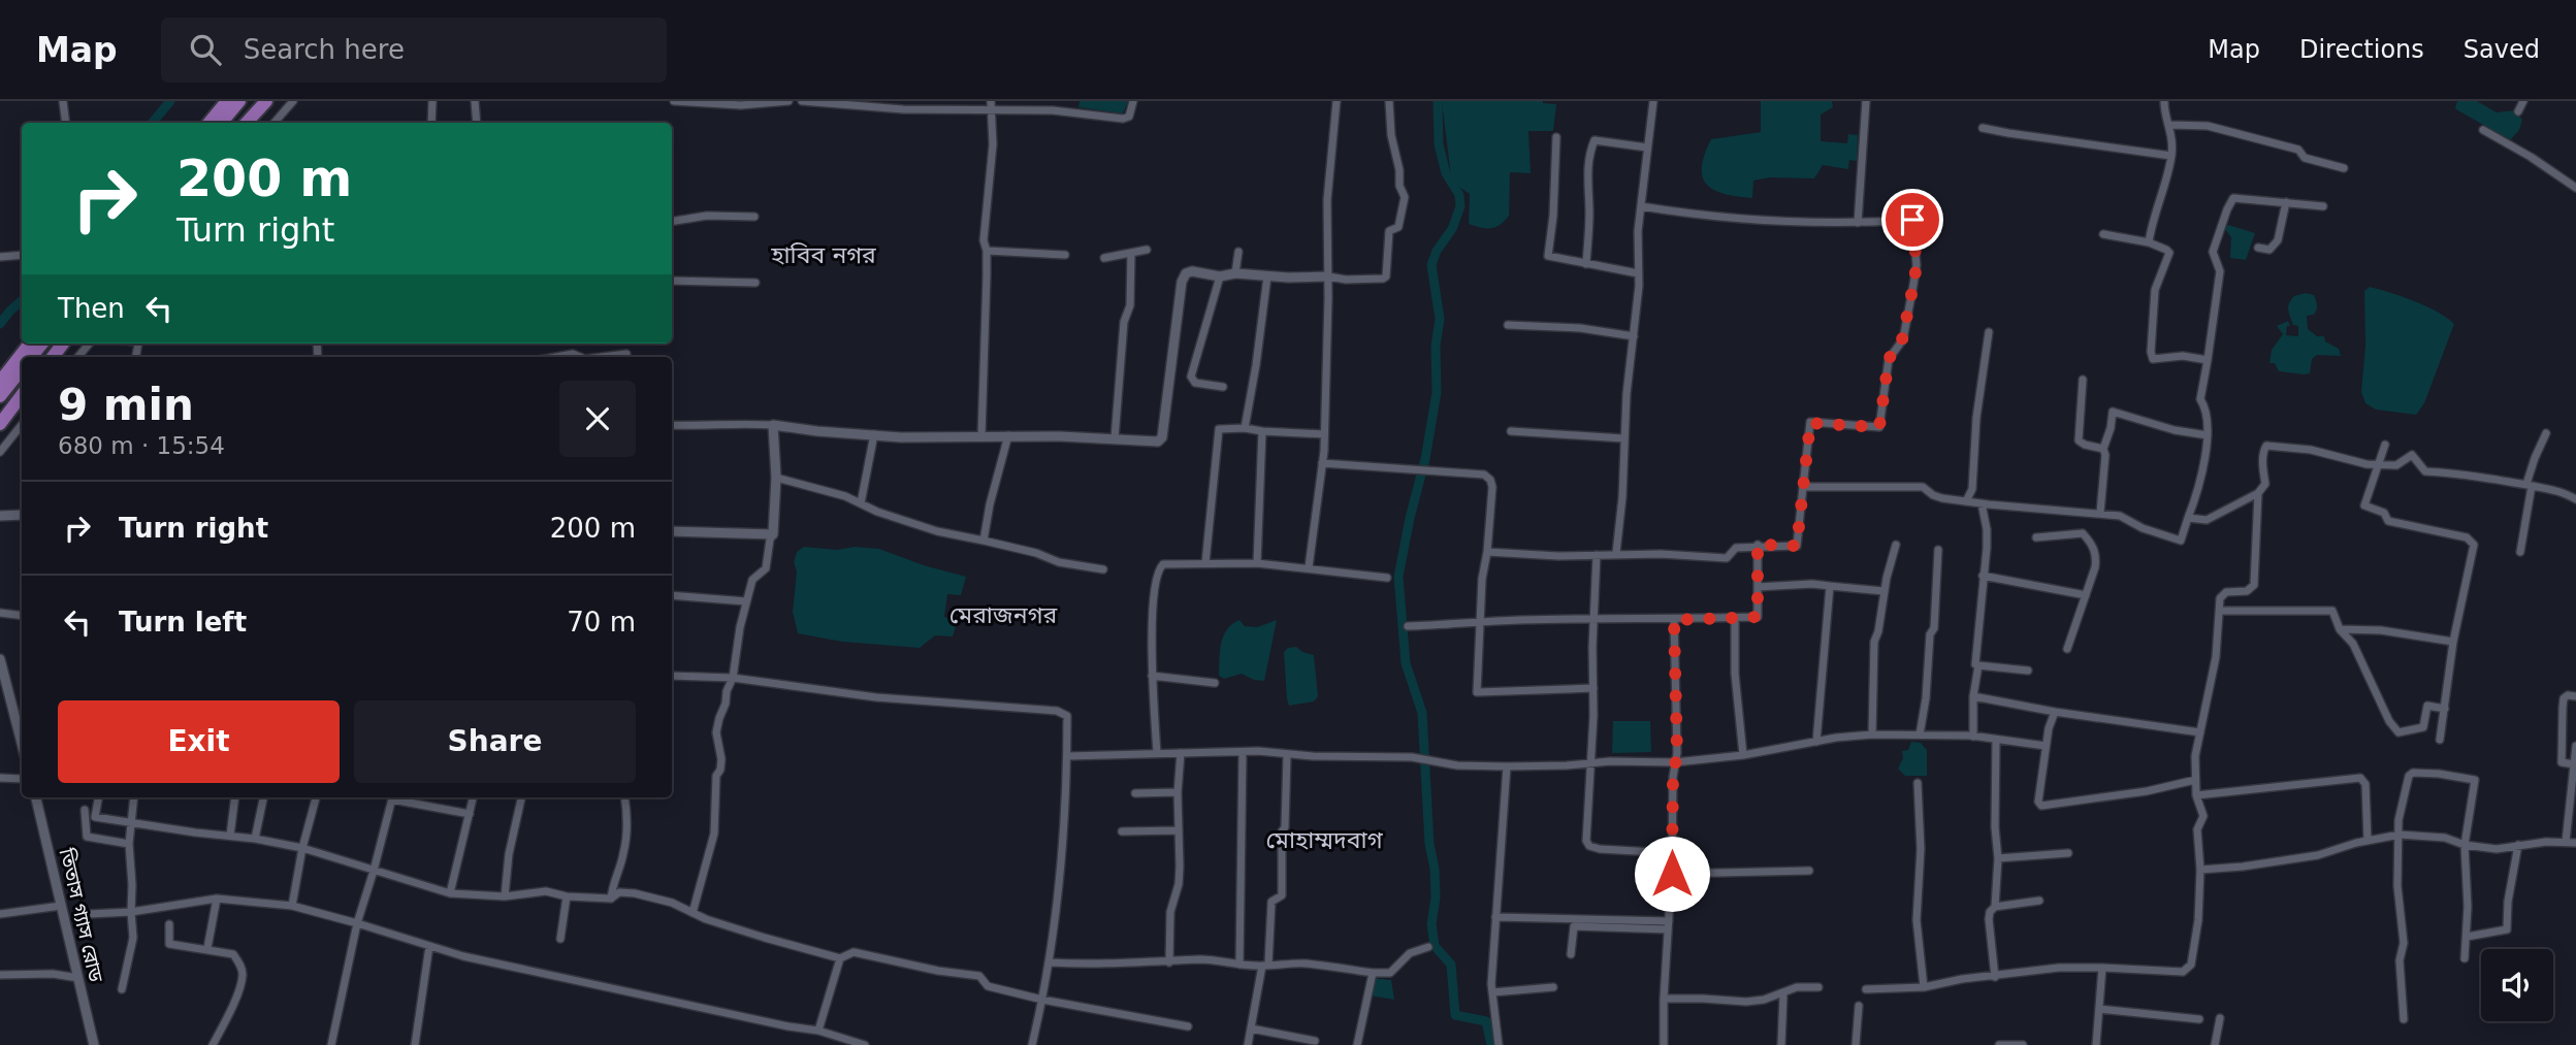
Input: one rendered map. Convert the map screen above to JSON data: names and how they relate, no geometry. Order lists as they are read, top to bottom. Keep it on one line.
{"streets":{"street":["তিতাস গ্যাস রোড"]},"districts":["হাবিব নগর","মেরাজনগর","মোহাম্মদবাগ"],"page":{"header":"Map","search":"Search here","nav":["Map","Directions","Saved"],"turn":["200 m","Turn right"],"then":"Then","heading":["9 min","680 m · 15:54"],"list":[{"name":"Turn right","value":"200 m"},{"name":"Turn left","value":"70 m"}],"buttons":["Exit","Share"]}}
